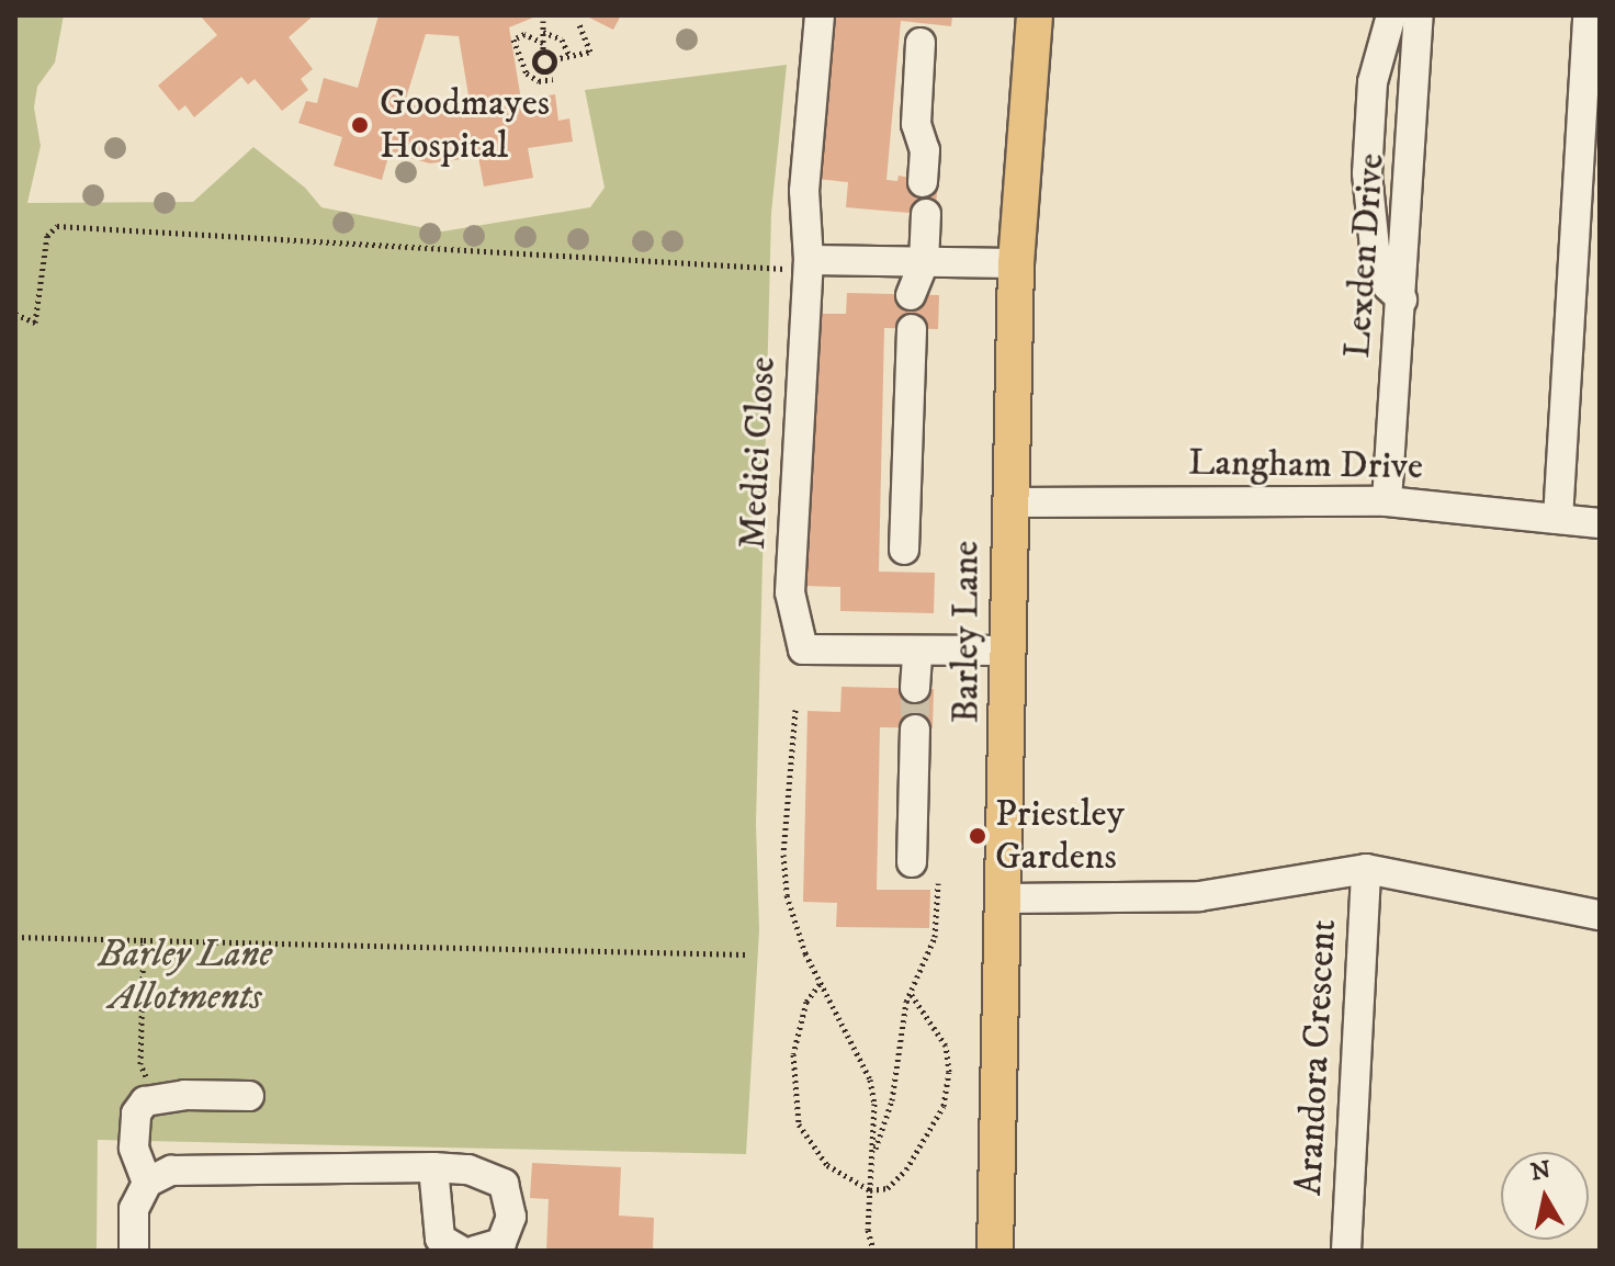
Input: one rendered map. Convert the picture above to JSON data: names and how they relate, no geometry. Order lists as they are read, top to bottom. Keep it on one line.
{"streets":{"main road":["Barley Lane"],"street":["Lexden Drive","Medici Close","Langham Drive","Arandora Crescent"]},"crossings":[["Lexden Drive","Langham Drive"],["Medici Close","Barley Lane"],["Langham Drive","Barley Lane"]],"parks":["Barley Lane Allotments"],"places":["Goodmayes Hospital","Priestley Gardens"],"north":"top"}
